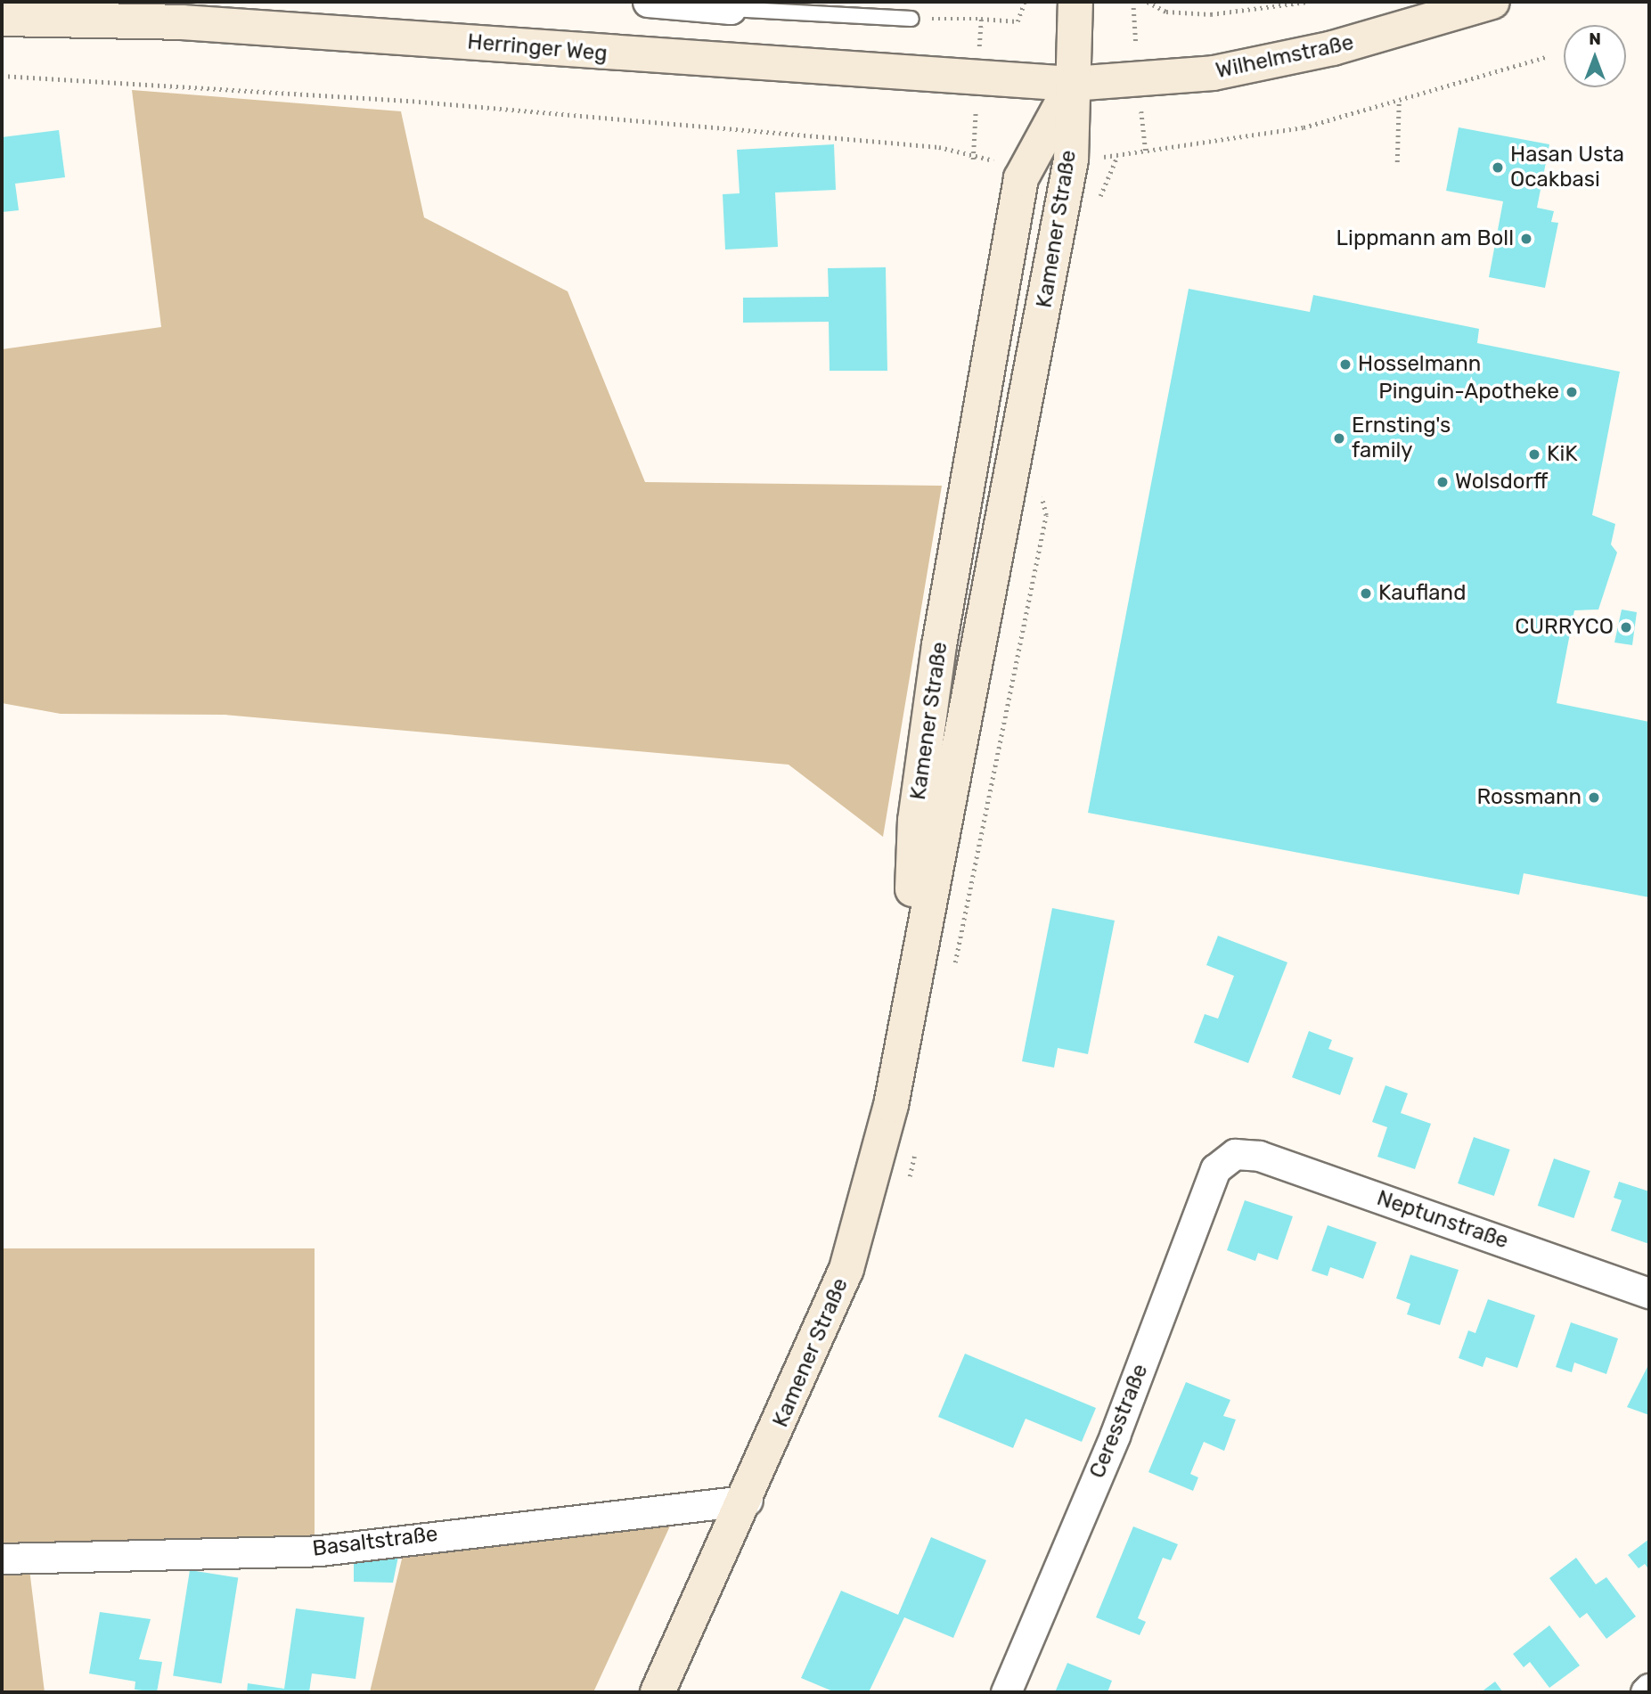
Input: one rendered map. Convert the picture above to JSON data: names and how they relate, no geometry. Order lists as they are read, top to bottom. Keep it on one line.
{"streets":{"main road":["Herringer Weg","Wilhelmstraße","Kamener Straße"],"street":["Neptunstraße","Ceresstraße","Basaltstraße"]},"crossings":[["Herringer Weg","Wilhelmstraße"],["Herringer Weg","Kamener Straße"],["Wilhelmstraße","Kamener Straße"],["Kamener Straße","Basaltstraße"],["Neptunstraße","Ceresstraße"]],"places":["Hasan Usta Ocakbasi","Lippmann am Boll","Hosselmann","Pinguin-Apotheke","Ernsting's family","KiK","Wolsdorff","Kaufland","CURRYCO","Rossmann"],"north":"top"}
